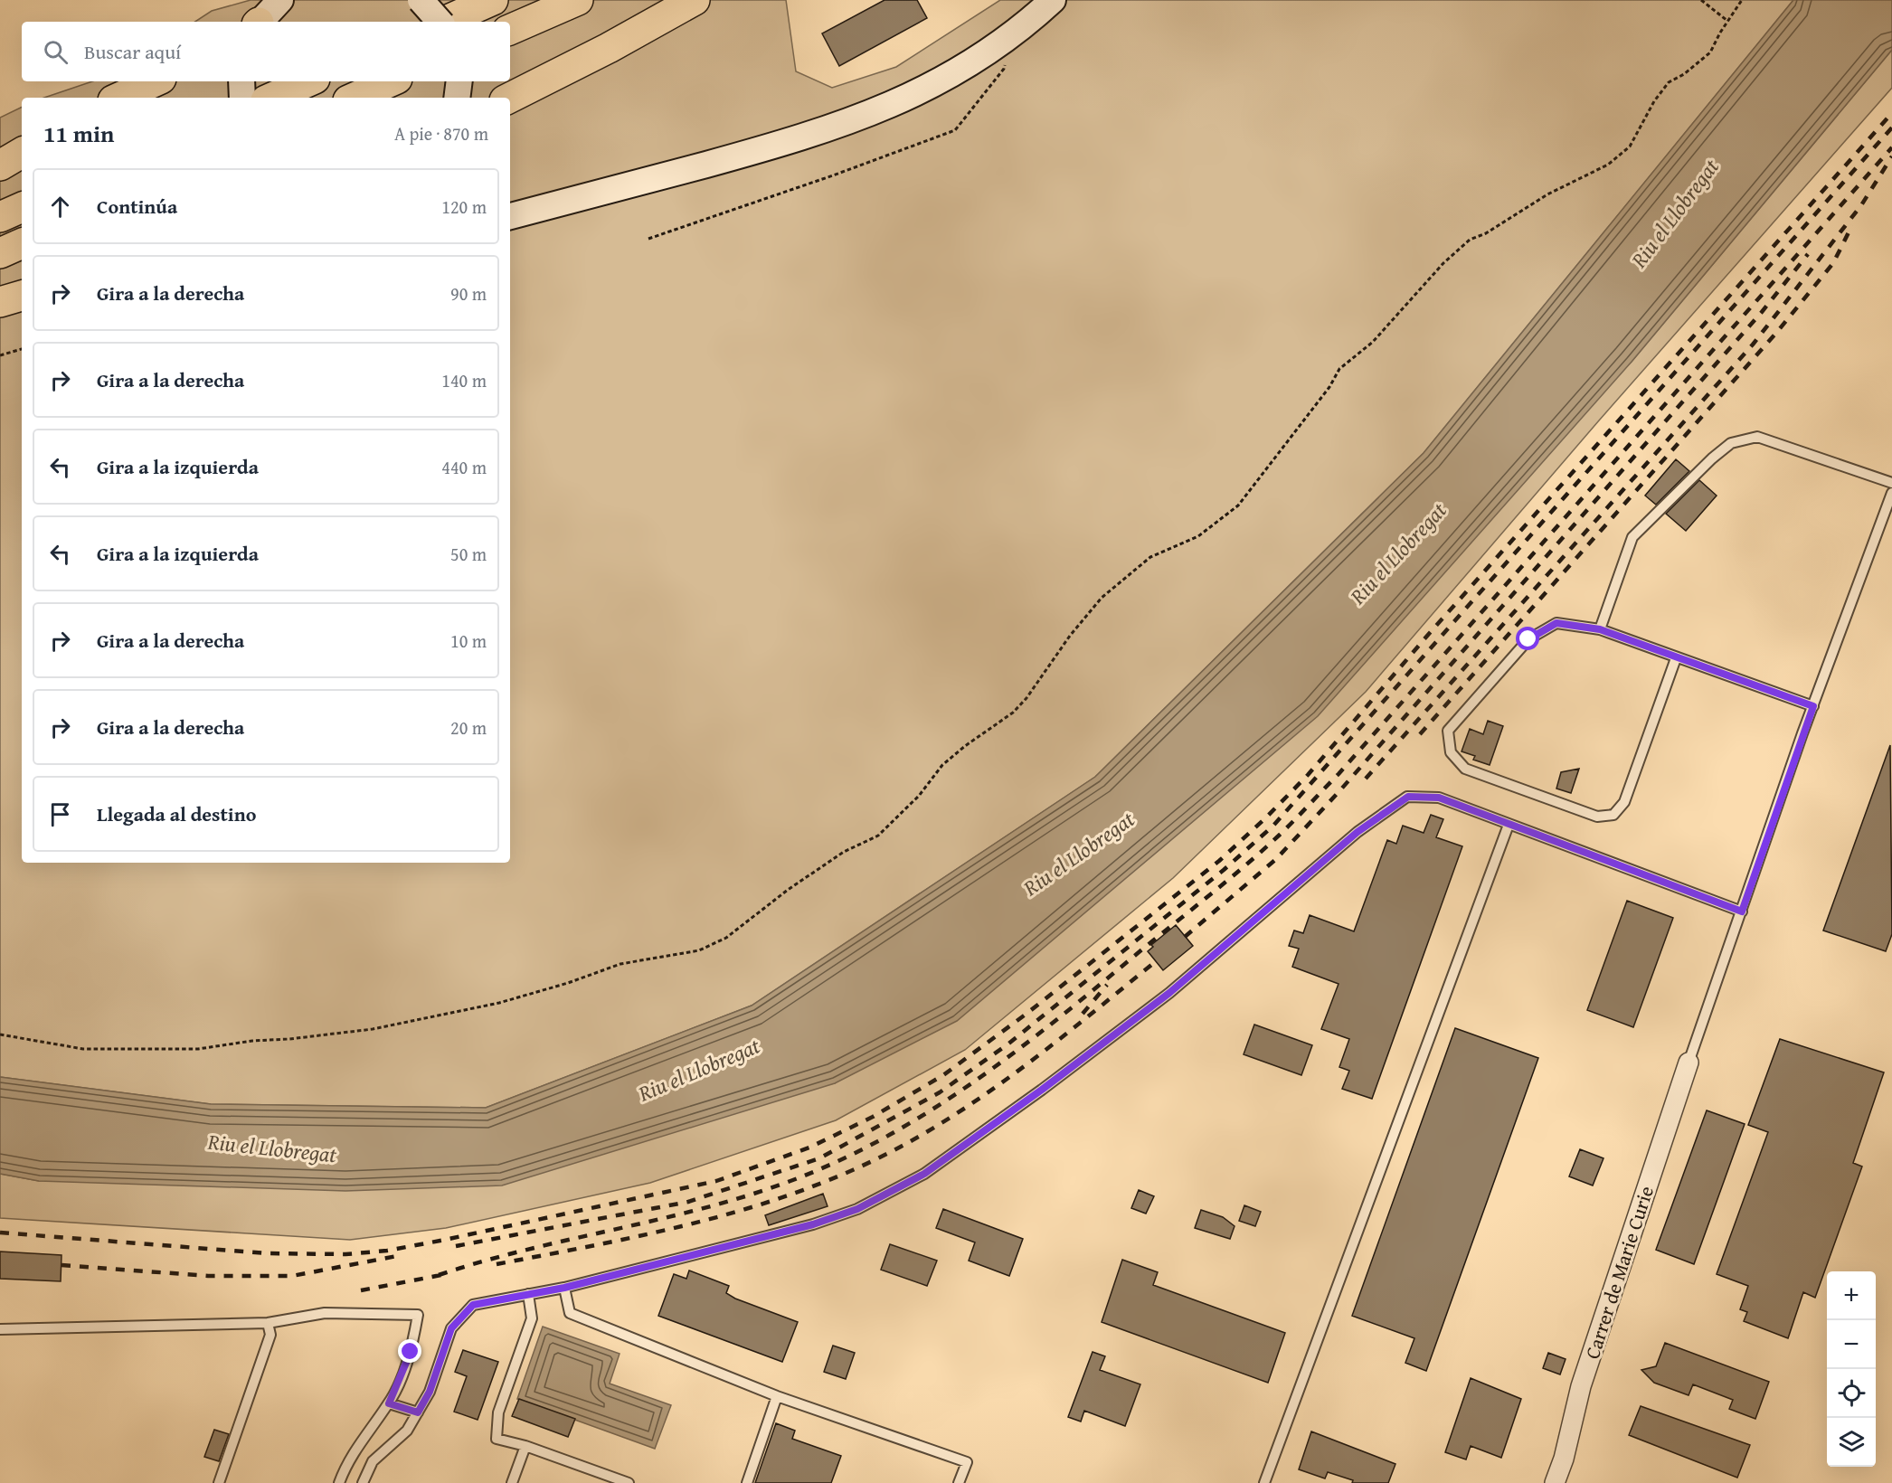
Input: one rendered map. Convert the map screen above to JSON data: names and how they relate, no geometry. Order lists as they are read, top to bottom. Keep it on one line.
{"streets":{"street":["Carrer de Marie Curie"]},"water":["Riu el Llobregat"],"page":{"search":"Buscar aquí","heading":["11 min","A pie · 870 m"],"list":[["Continúa","120 m"],["Gira a la derecha","90 m"],["Gira a la derecha","140 m"],["Gira a la izquierda","440 m"],["Gira a la izquierda","50 m"],["Gira a la derecha","10 m"],["Gira a la derecha","20 m"],"Llegada al destino"],"map_buttons":["+","−"]}}
